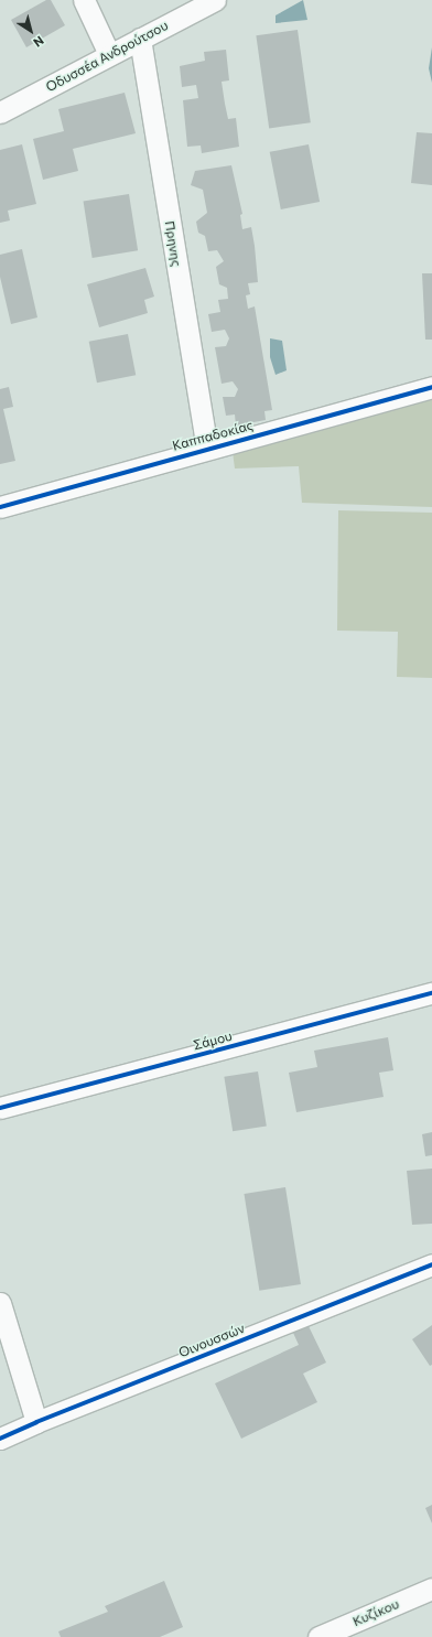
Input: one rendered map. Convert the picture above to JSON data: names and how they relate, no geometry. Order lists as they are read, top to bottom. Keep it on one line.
{"streets":{"street":["Οδυσσέα Ανδρούτσου","Πρηνης","Καππαδοκίας","Σάμου","Οινουσσών","Κυζίκου"]},"crossings":[["Οδυσσέα Ανδρούτσου","Πρηνης"],["Πρηνης","Καππαδοκίας"]],"north":"bottom right"}
